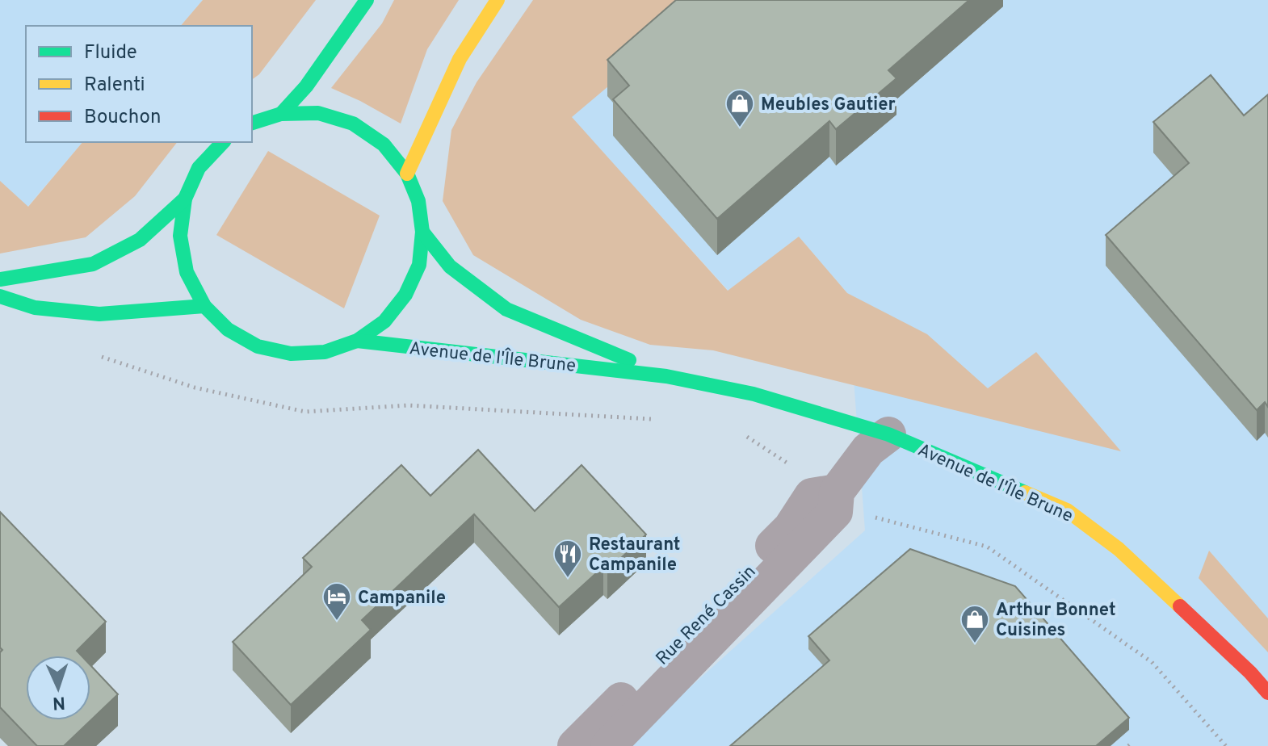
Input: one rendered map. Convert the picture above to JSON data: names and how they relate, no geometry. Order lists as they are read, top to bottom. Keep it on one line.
{"streets":{"main road":["Avenue de l'Île Brune"],"street":["Rue René Cassin"]},"crossings":[["Avenue de l'Île Brune","Rue René Cassin"]],"places":{"shop":["Meubles Gautier","Arthur Bonnet Cuisines"],"restaurant":["Restaurant Campanile"],"hotel":["Campanile"]},"legend":["Fluide","Ralenti","Bouchon"],"north":"bottom"}
